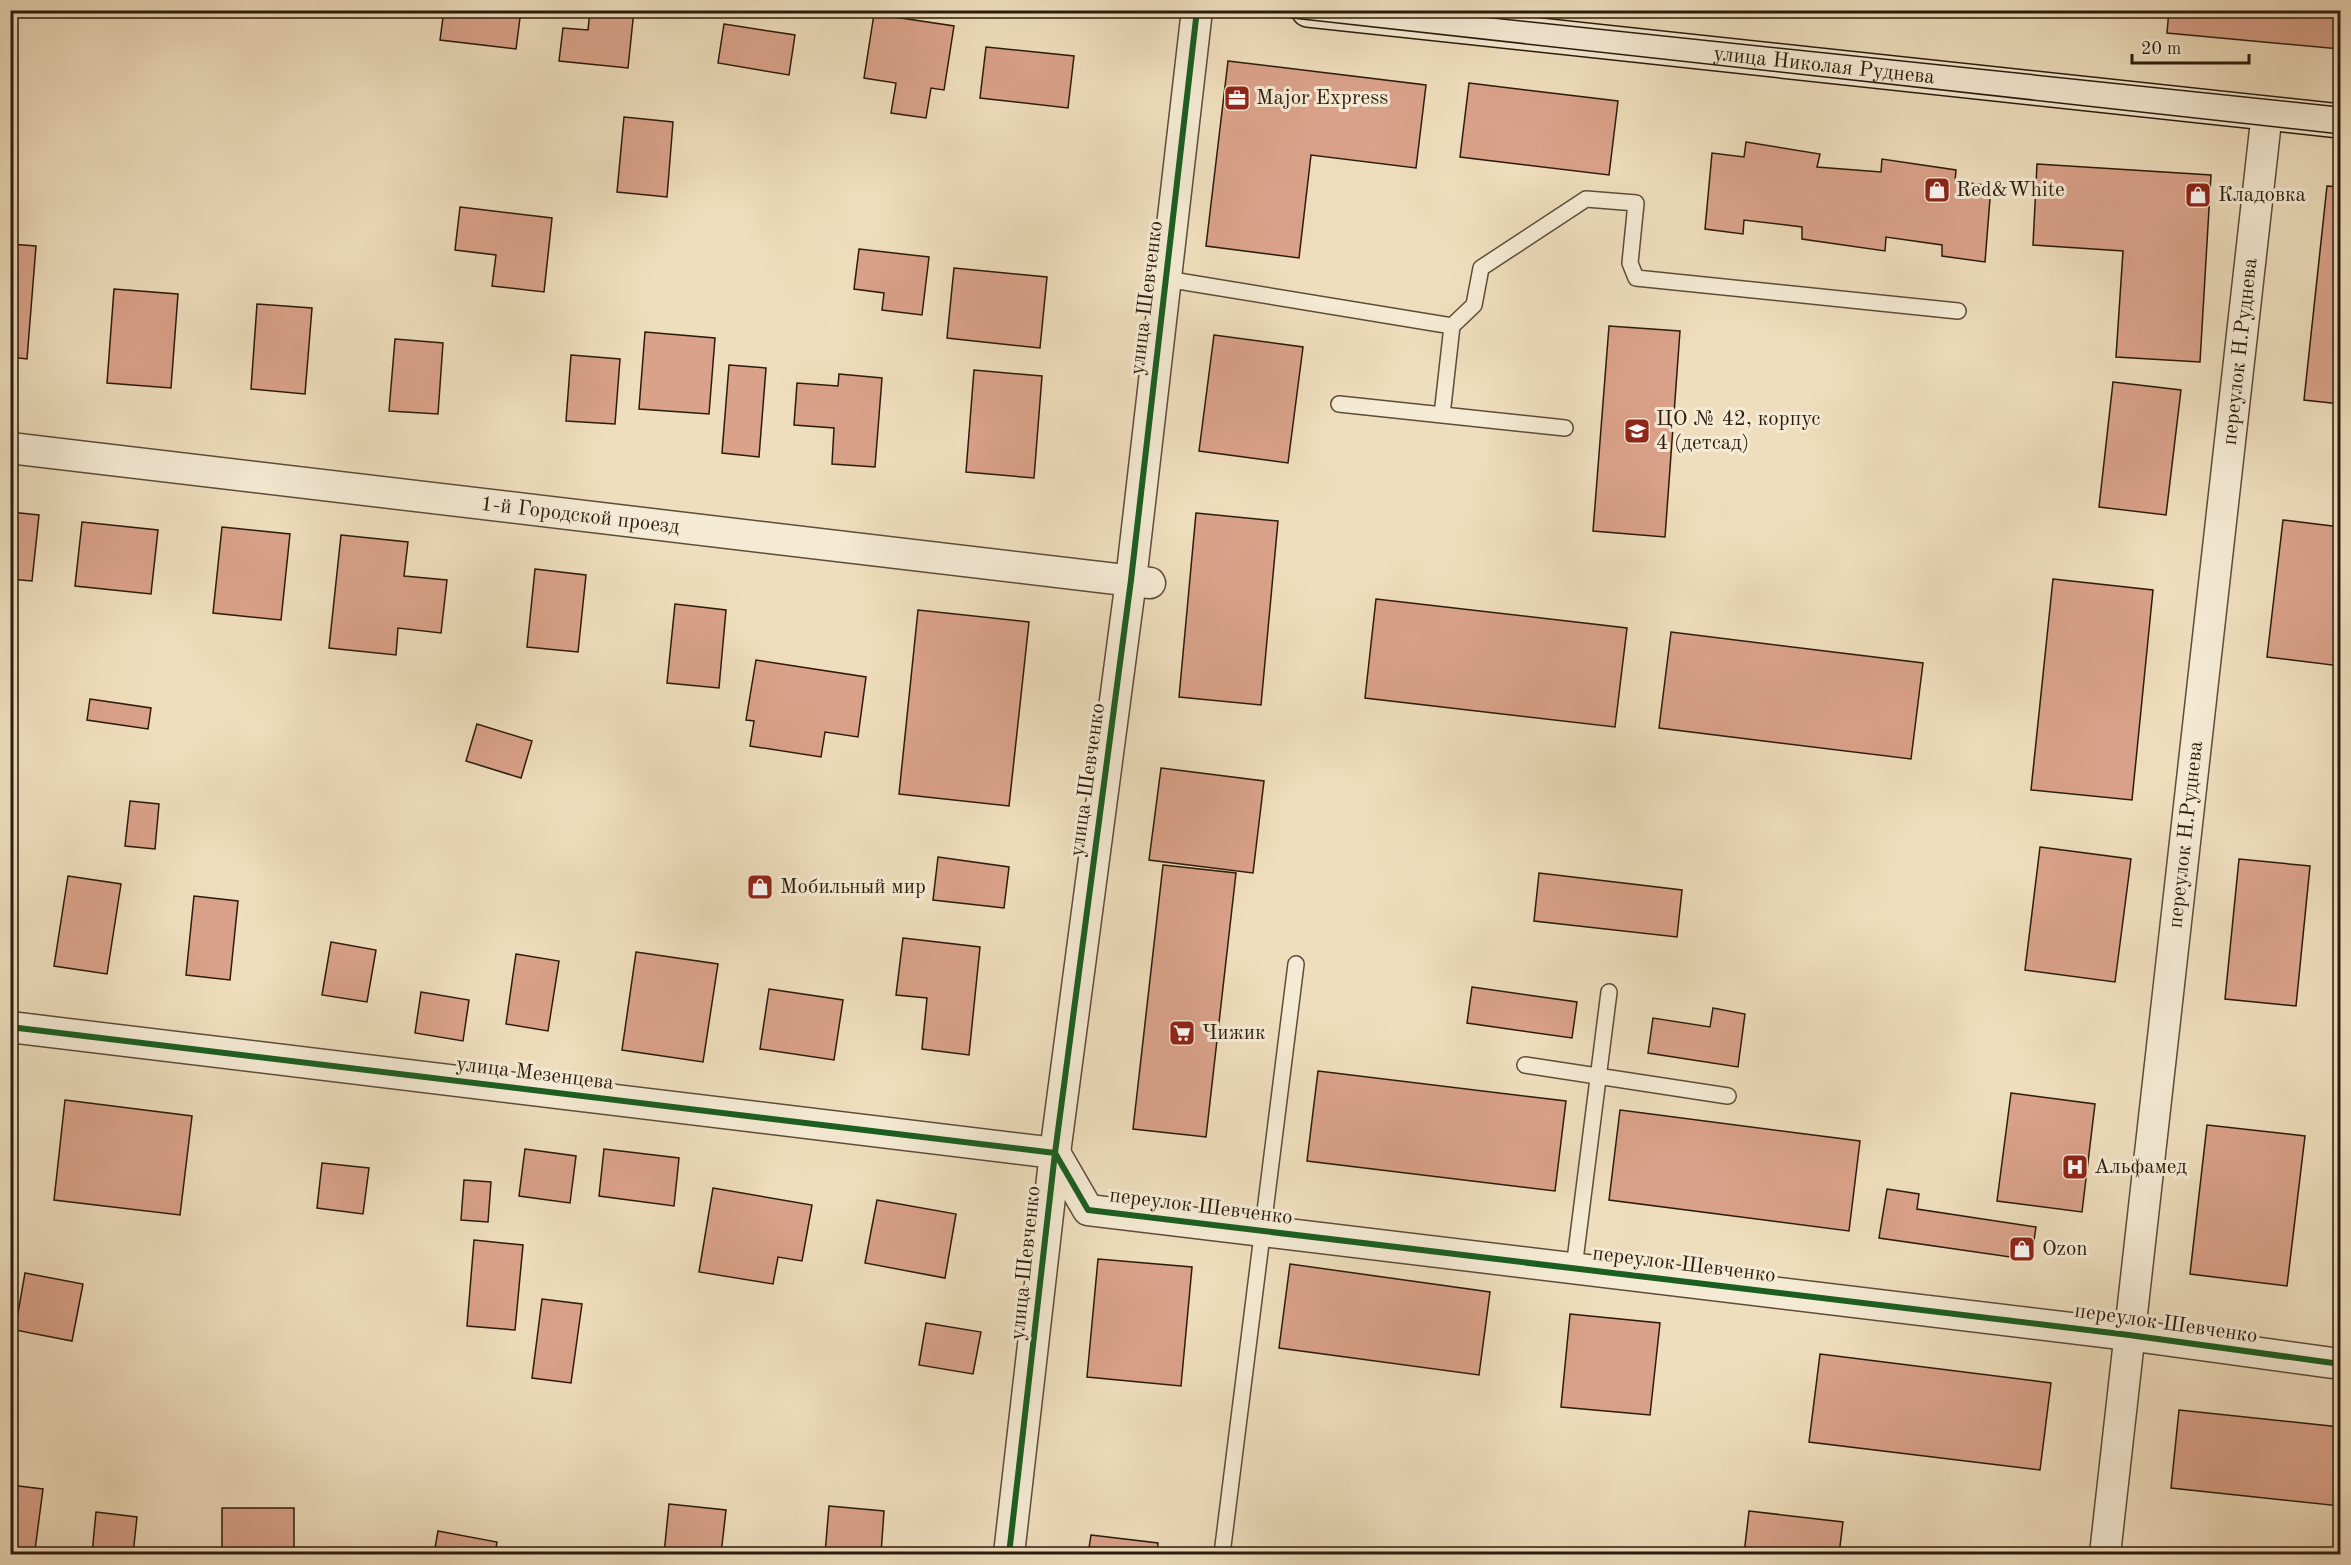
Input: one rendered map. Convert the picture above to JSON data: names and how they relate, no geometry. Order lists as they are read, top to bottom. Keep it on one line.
{"streets":{"street":["улица Николая Руднева","улица Шевченко","переулок Н.Руднева","1-й Городской проезд","улица Мезенцева","переулок Шевченко"]},"crossings":[["улица Николая Руднева","переулок Н.Руднева"],["улица Шевченко","1-й Городской проезд"],["улица Шевченко","улица Мезенцева"],["улица Шевченко","переулок Шевченко"],["переулок Н.Руднева","переулок Шевченко"],["улица Мезенцева","переулок Шевченко"]],"places":{"office":["Major Express"],"shop":["Red&White","Кладовка","Мобильный мир","Ozon"],"school or university":["ЦО № 42, корпус 4 (детсад)"],"supermarket":["Чижик"],"hospital":["Альфамед"]},"scale_bar":"20 m"}
